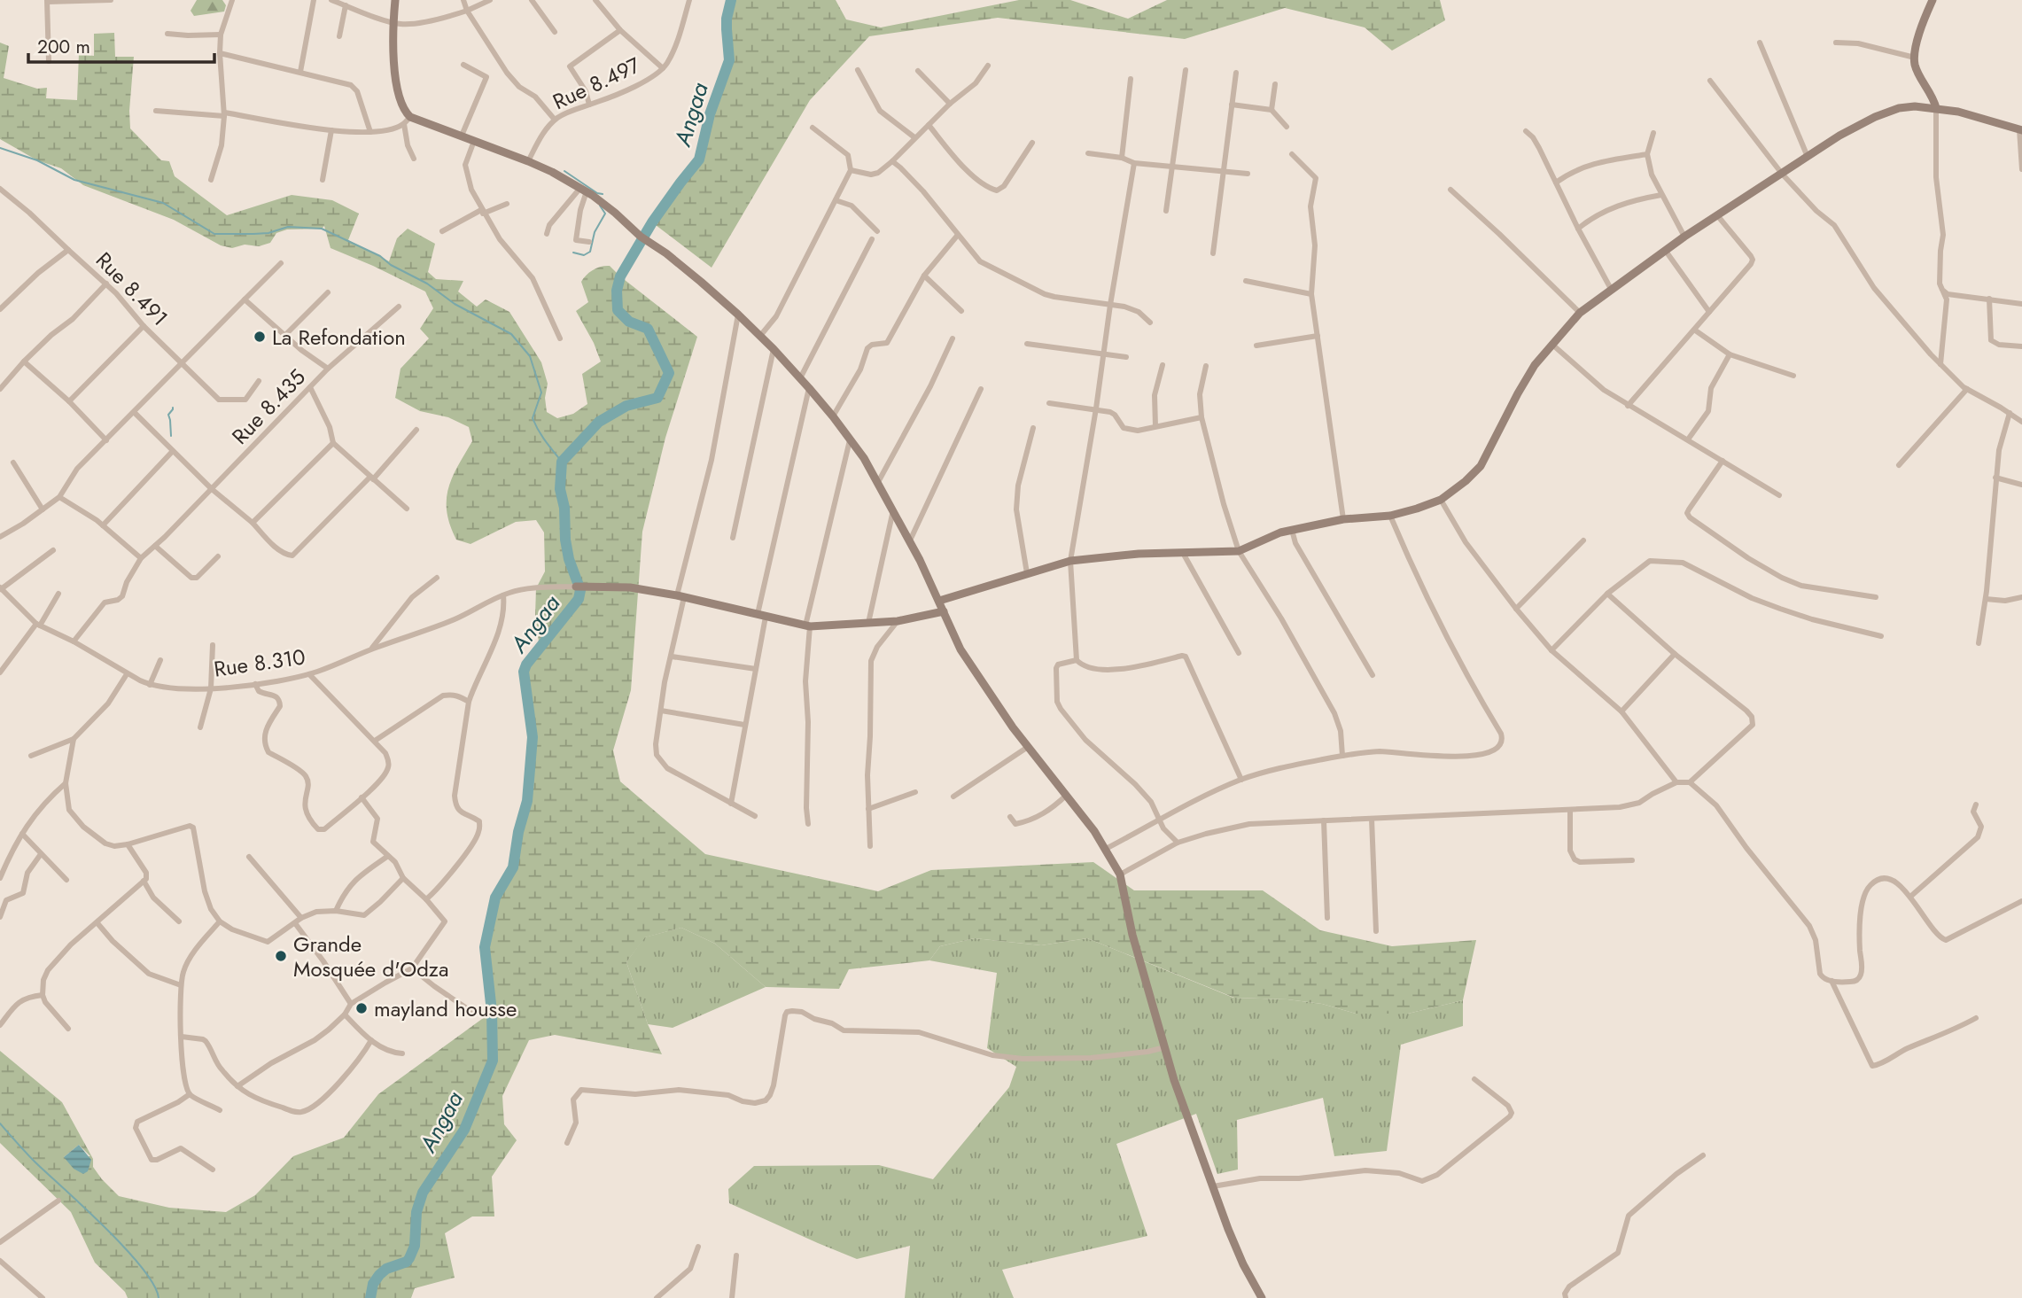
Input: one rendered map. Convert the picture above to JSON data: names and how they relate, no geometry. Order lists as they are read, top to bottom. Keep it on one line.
{"streets":{"street":["Rue 8.497","Rue 8.491","Rue 8.435","Rue 8.310"]},"water":["Angaa"],"places":["La Refondation","Grande Mosquée d'Odza","mayland housse"],"scale_bar":"200 m"}
